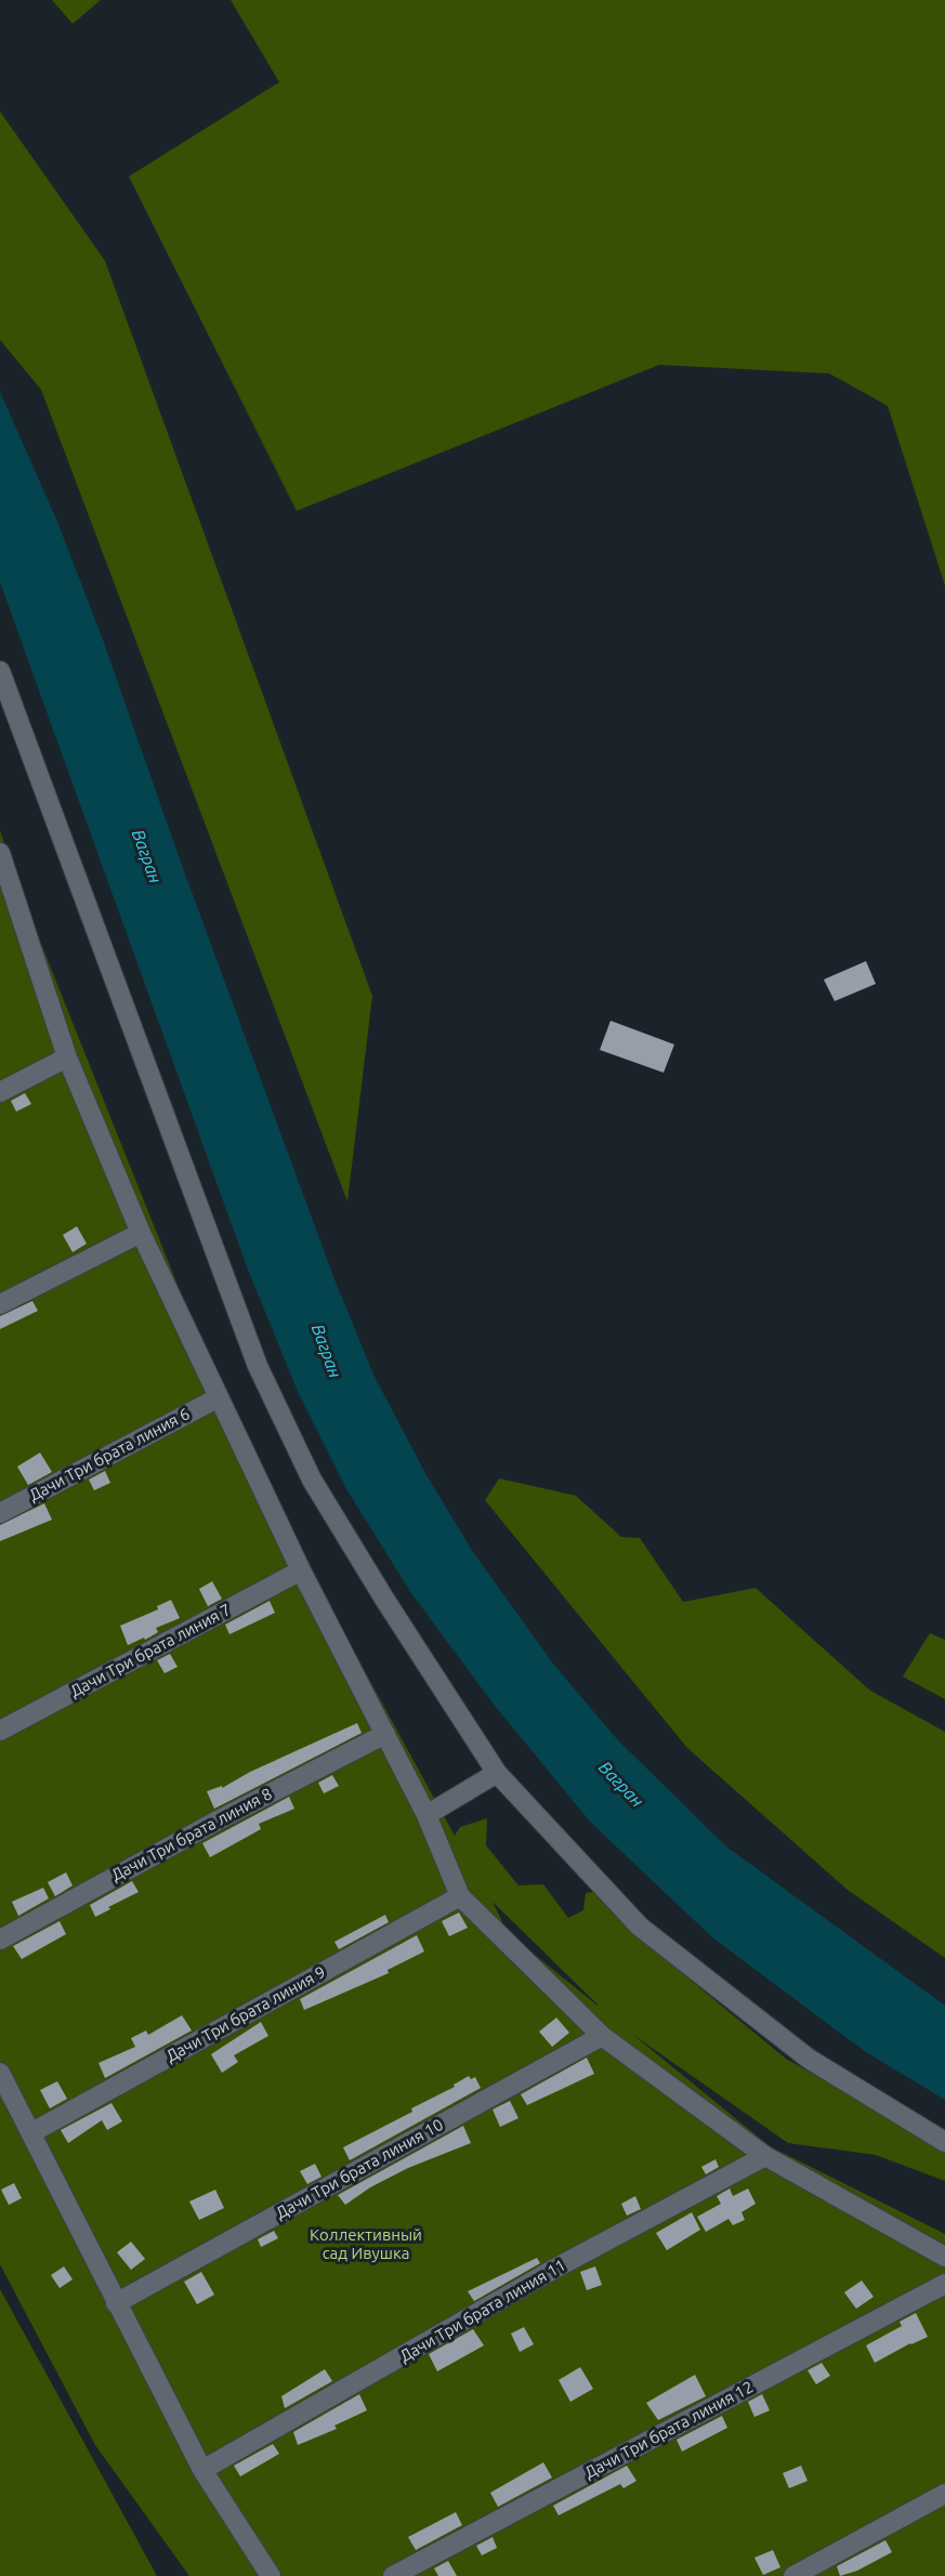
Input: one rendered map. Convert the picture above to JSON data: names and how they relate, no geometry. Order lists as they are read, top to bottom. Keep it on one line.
{"streets":{"street":["Дачи Три брата линия 6","Дачи Три брата линия 7","Дачи Три брата линия 8","Дачи Три брата линия 9","Дачи Три брата линия 10","Дачи Три брата линия 11","Дачи Три брата линия 12"]},"water":["Вагран"],"parks":["Коллективный сад Ивушка"]}
